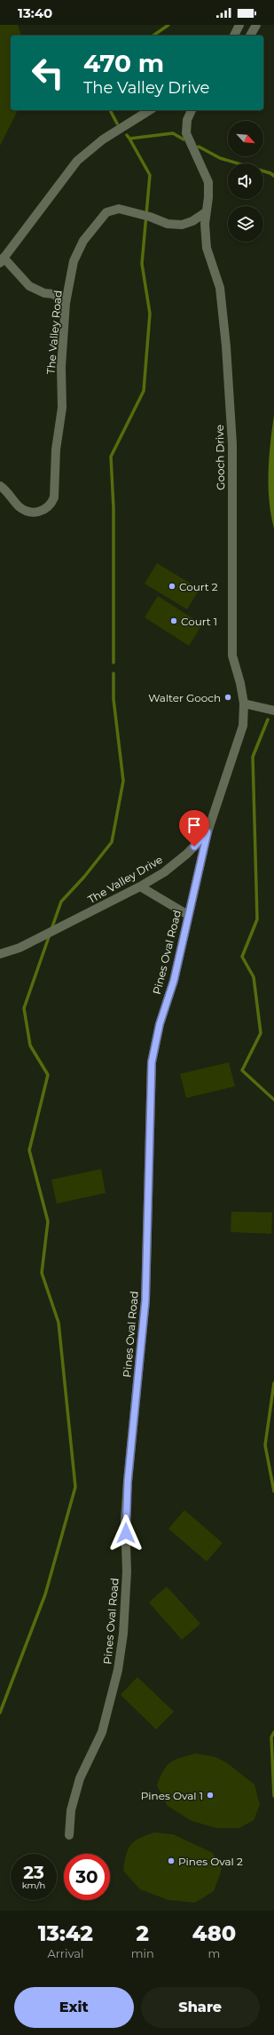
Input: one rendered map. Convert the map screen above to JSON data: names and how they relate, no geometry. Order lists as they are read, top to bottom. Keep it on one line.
{"streets":{"street":["The Valley Road","Gooch Drive","The Valley Drive","Pines Oval Road"]},"crossings":[["The Valley Road","Gooch Drive"],["Gooch Drive","The Valley Drive"],["The Valley Drive","Pines Oval Road"]],"places":["Court 2","Court 1","Walter Gooch","Pines Oval 1","Pines Oval 2"],"north":"bottom right","page":{"status":"13:40","turn":["470 m","The Valley Drive"],"speed":"23 km/h","limit":"30","eta":["13:42","Arrival","2","min","480","m"],"buttons":["Exit","Share"]}}
